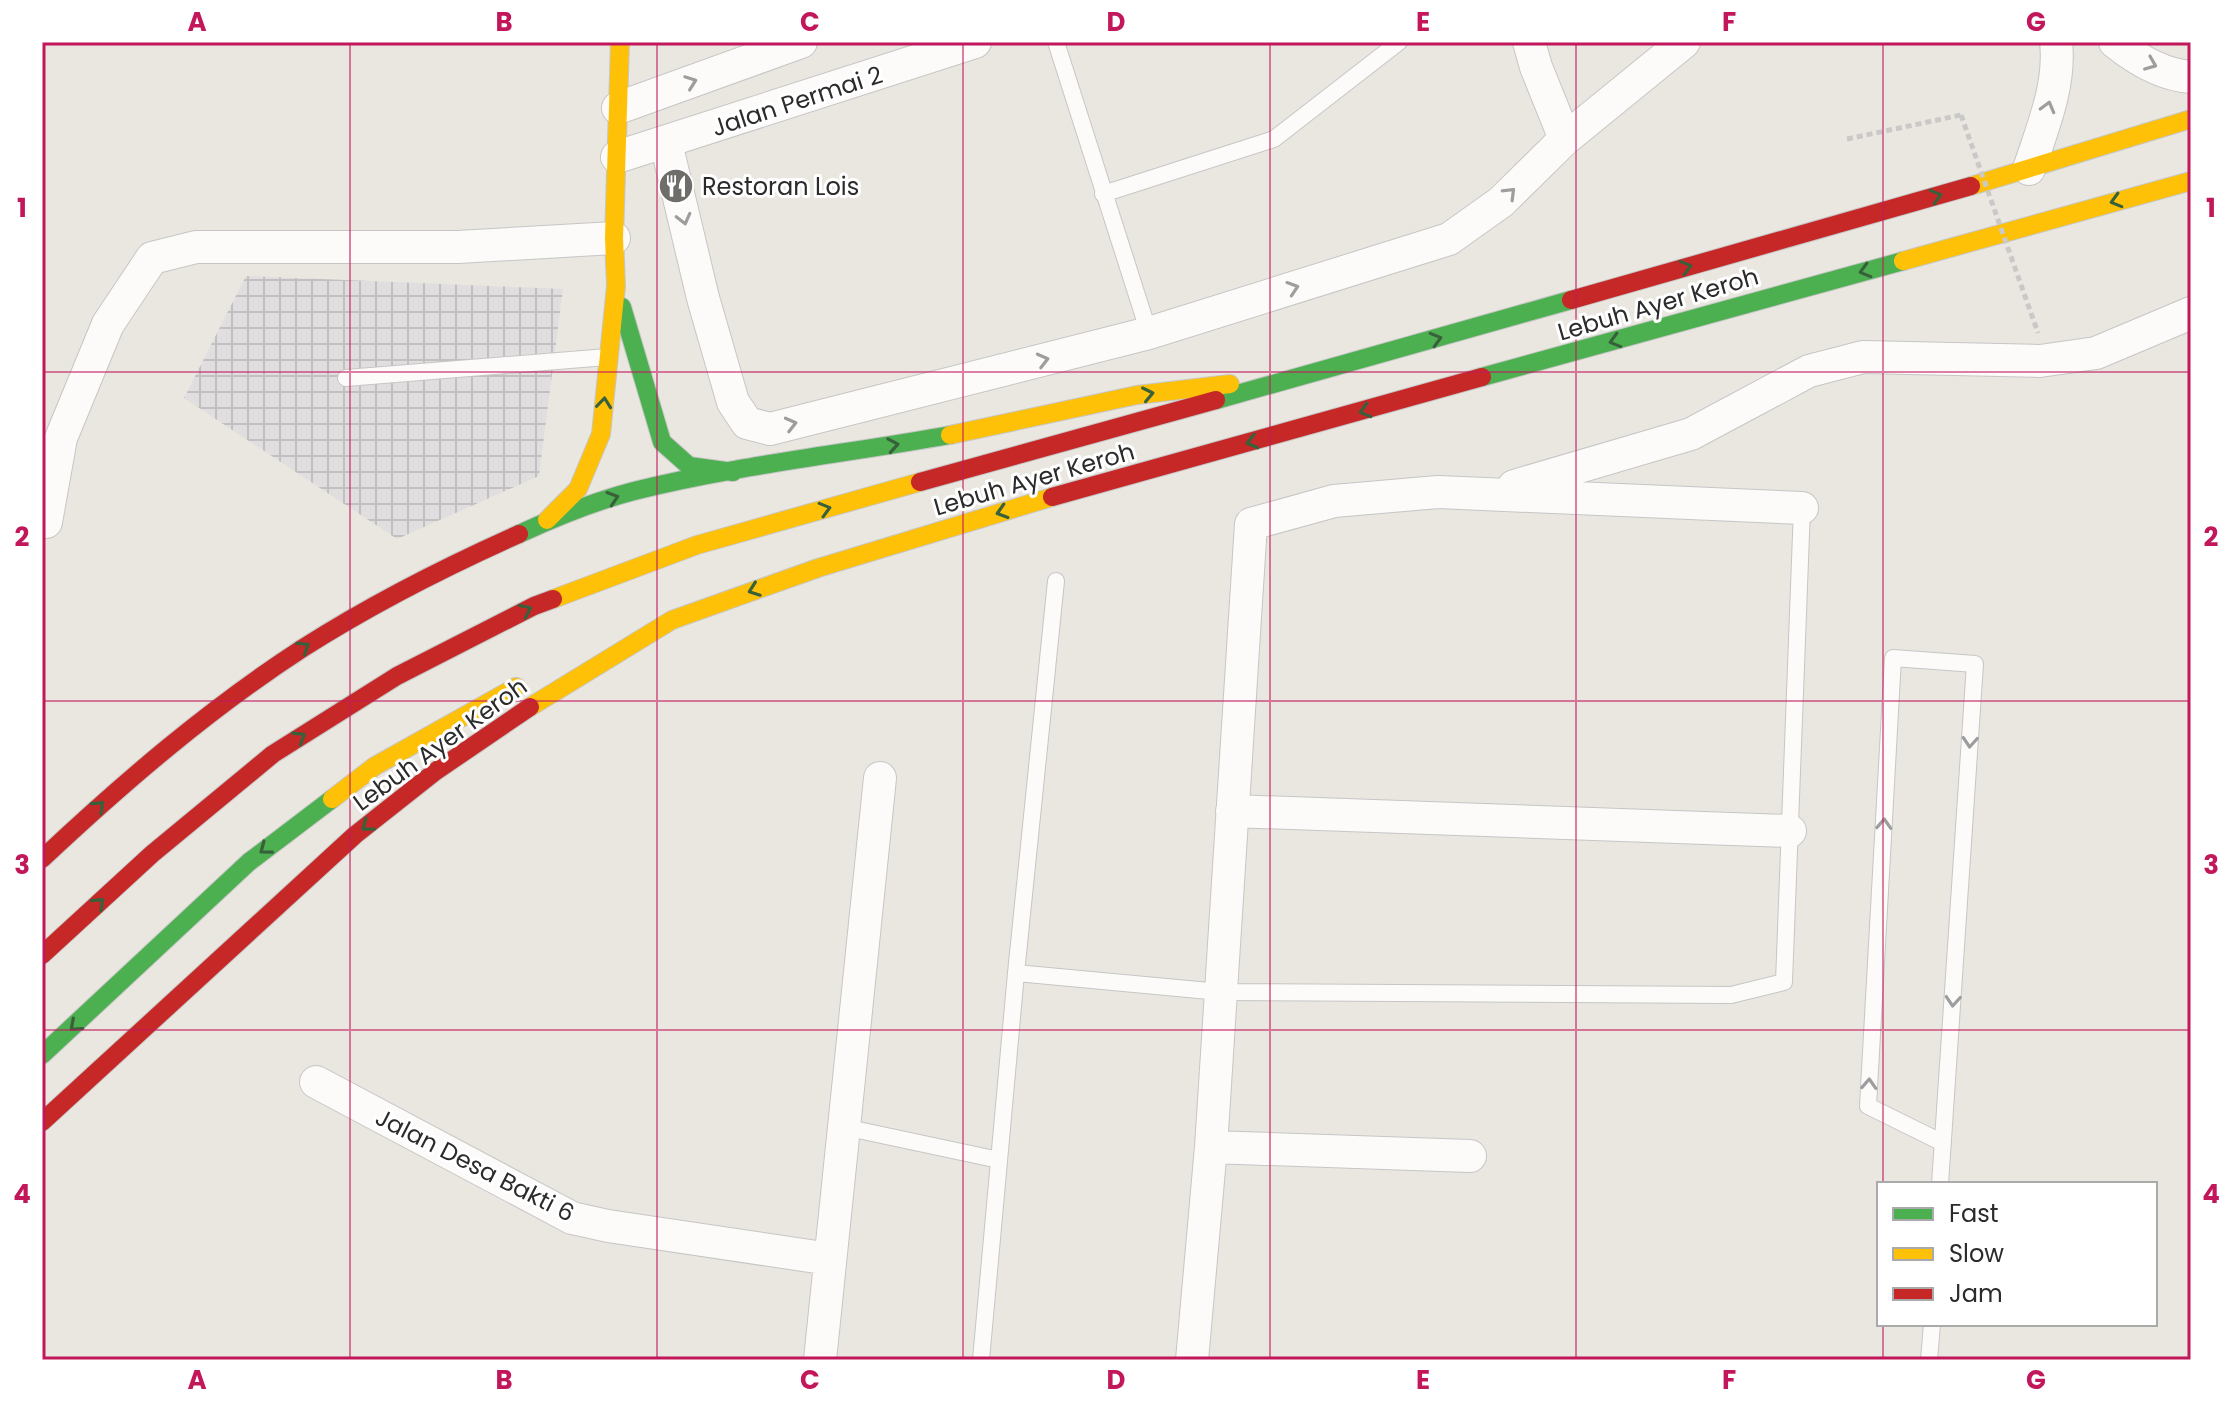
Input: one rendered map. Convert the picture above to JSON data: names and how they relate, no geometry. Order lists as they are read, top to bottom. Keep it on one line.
{"streets":{"main road":["Lebuh Ayer Keroh"],"street":["Jalan Permai 2","Jalan Desa Bakti 6"]},"places":{"restaurant":["Restoran Lois"]},"legend":["Fast","Slow","Jam"],"grid":{"columns":["A","B","C","D","E","F","G"],"rows":["1","2","3","4"]}}
